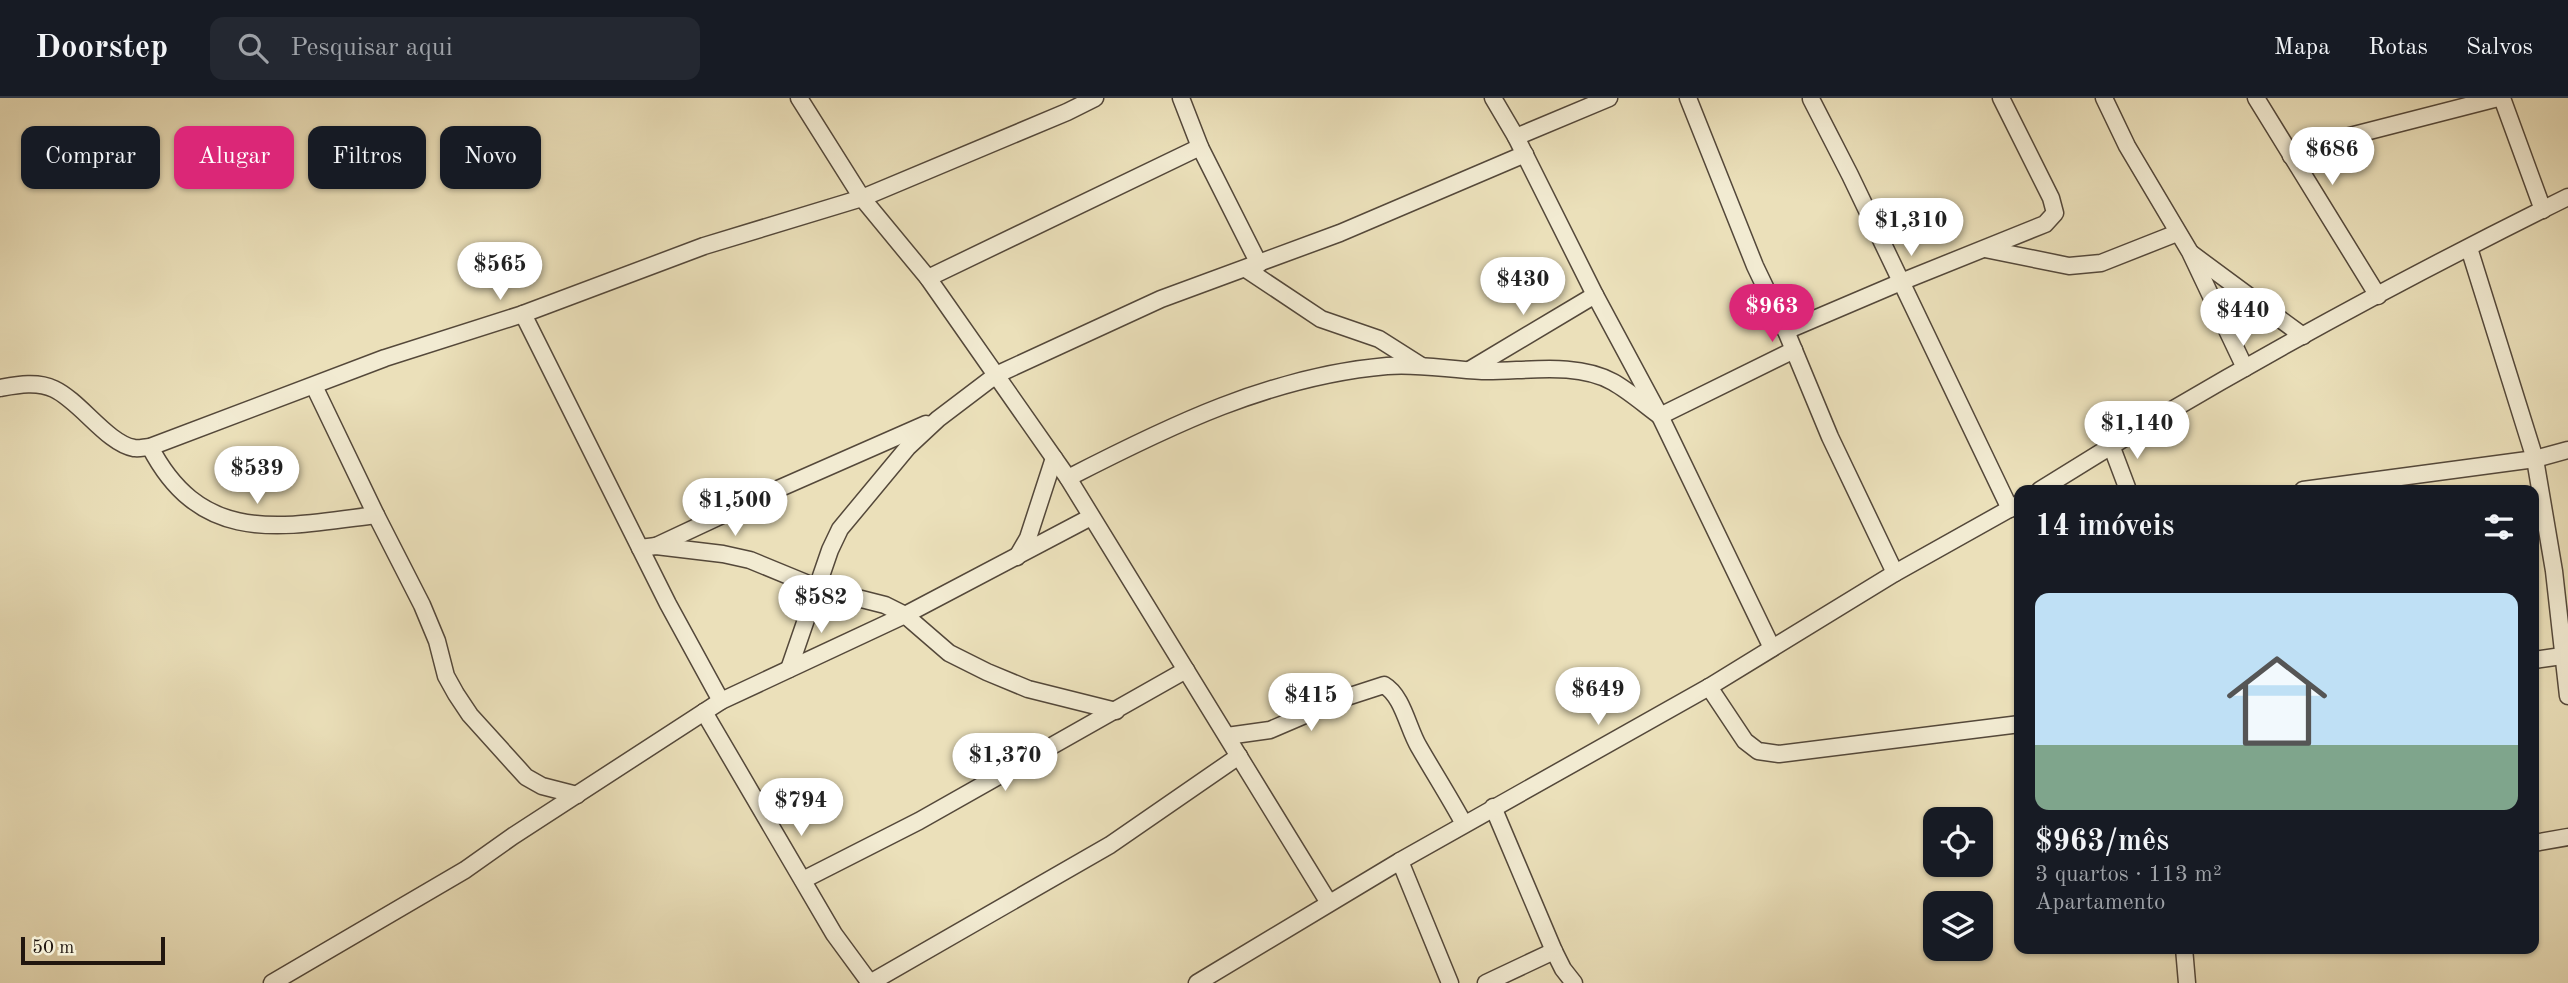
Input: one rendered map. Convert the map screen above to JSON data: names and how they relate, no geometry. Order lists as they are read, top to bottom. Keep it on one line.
{"scale_bar":"50 m","page":{"header":"Doorstep","search":"Pesquisar aqui","nav":["Mapa","Rotas","Salvos"],"chip":["Comprar","Alugar","Filtros","Novo"],"price":["$686","$1,310","$565","$430","$963","$440","$1,140","$539","$1,500","$582","$649","$415","$1,370","$794"],"heading":"14 imóveis","list":[{"name":"$963/mês","note":"3 quartos · 113 m² · Apartamento"}],"scale":"50 m"}}
